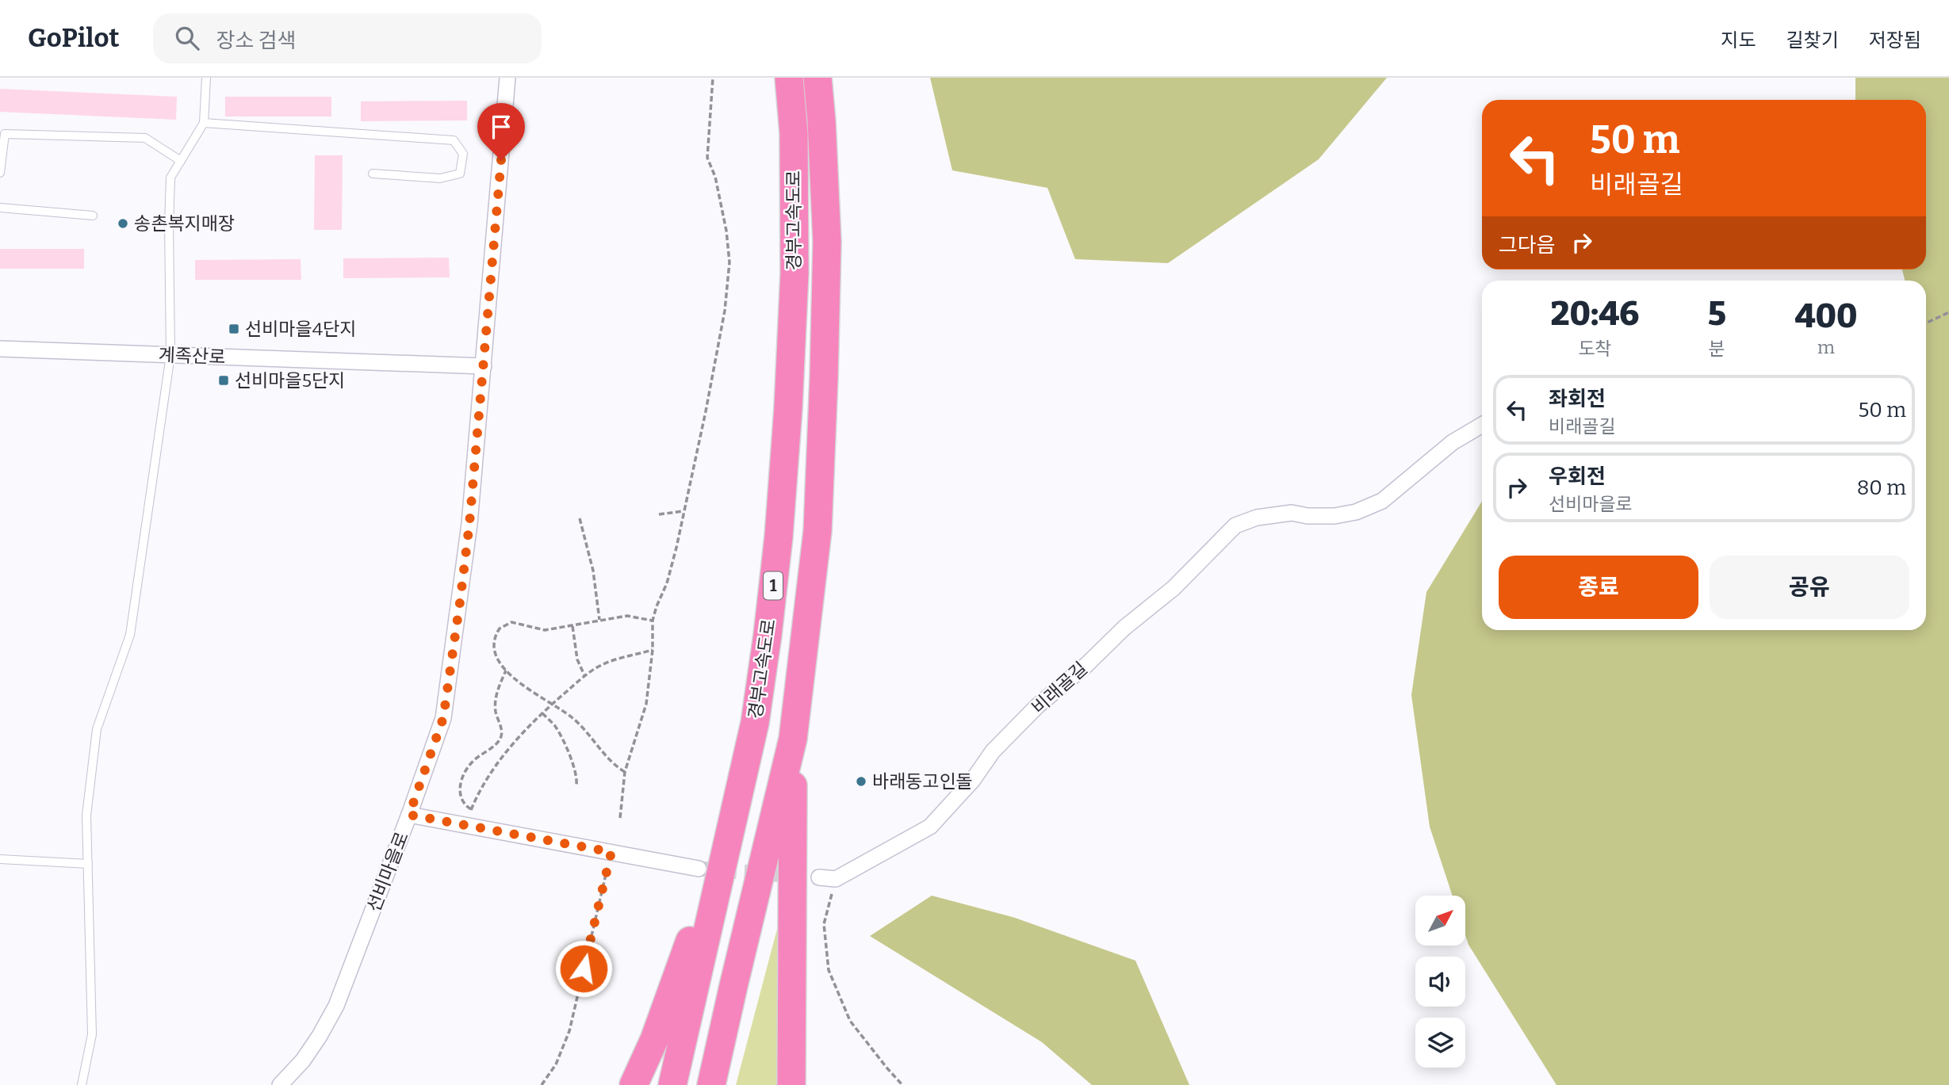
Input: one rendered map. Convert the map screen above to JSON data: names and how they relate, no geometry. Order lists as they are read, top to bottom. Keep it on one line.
{"streets":{"highway":["경부고속도로","1"],"street":["계족산로","비래골길","선비마을로"]},"crossings":[["계족산로","선비마을로"]],"places":{"other":["송촌복지매장","바래동고인돌"],"transit":["선비마을4단지","선비마을5단지"]},"north":"top right","page":{"header":"GoPilot","search":"장소 검색","nav":["지도","길찾기","저장됨"],"turn":["50 m","비래골길"],"then":"그다음","eta":["20:46","도착","5","분","400","m"],"list":[{"name":"좌회전","note":"비래골길","value":"50 m"},{"name":"우회전","note":"선비마을로","value":"80 m"}],"buttons":["종료","공유"]}}
